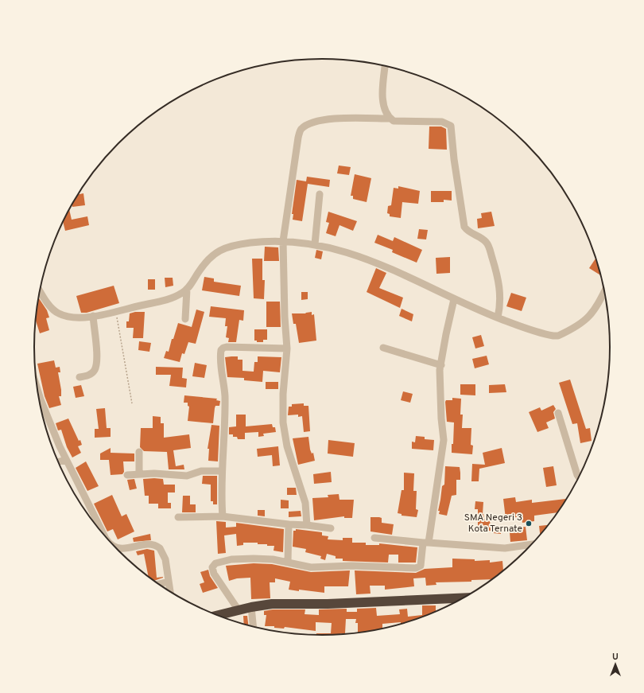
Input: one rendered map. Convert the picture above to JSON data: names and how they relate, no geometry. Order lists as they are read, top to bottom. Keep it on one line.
{"places":["SMA Negeri 3 Kota Ternate"],"north":"top"}
